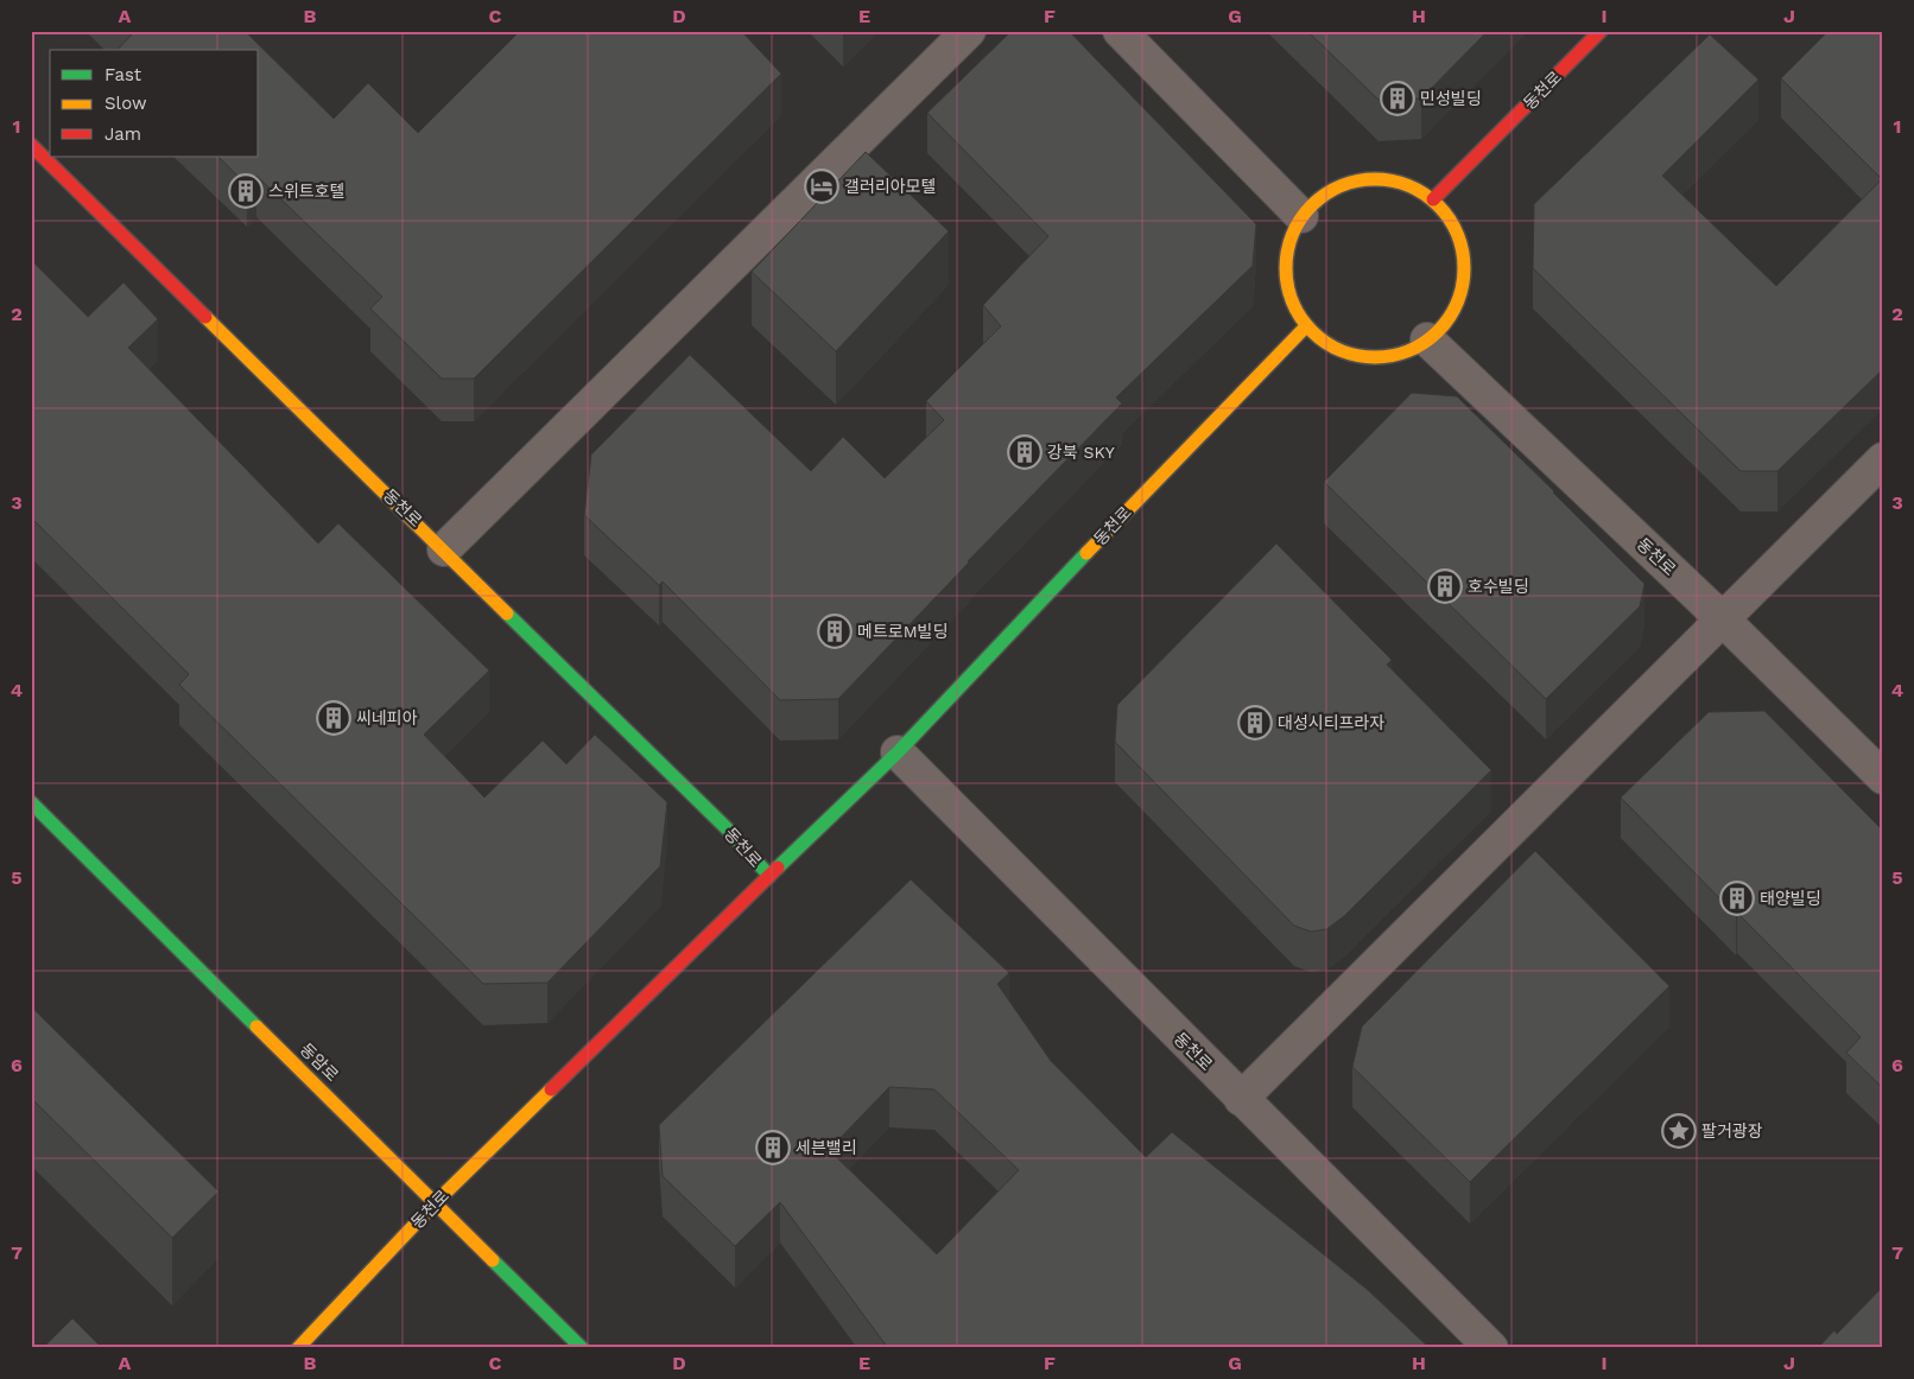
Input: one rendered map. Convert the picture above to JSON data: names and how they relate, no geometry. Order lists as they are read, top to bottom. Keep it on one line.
{"streets":{"street":["동천로","동암로"]},"crossings":[["동천로","동암로"]],"places":{"building":["민성빌딩","스위트호텔","강북 SKY","호수빌딩","메트로M빌딩","씨네피아","대성시티프라자","태양빌딩","세븐밸리"],"hotel":["갤러리아모텔"],"place":["팔거광장"]},"legend":["Fast","Slow","Jam"],"grid":{"columns":["A","B","C","D","E","F","G","H","I","J"],"rows":["1","2","3","4","5","6","7"]}}
